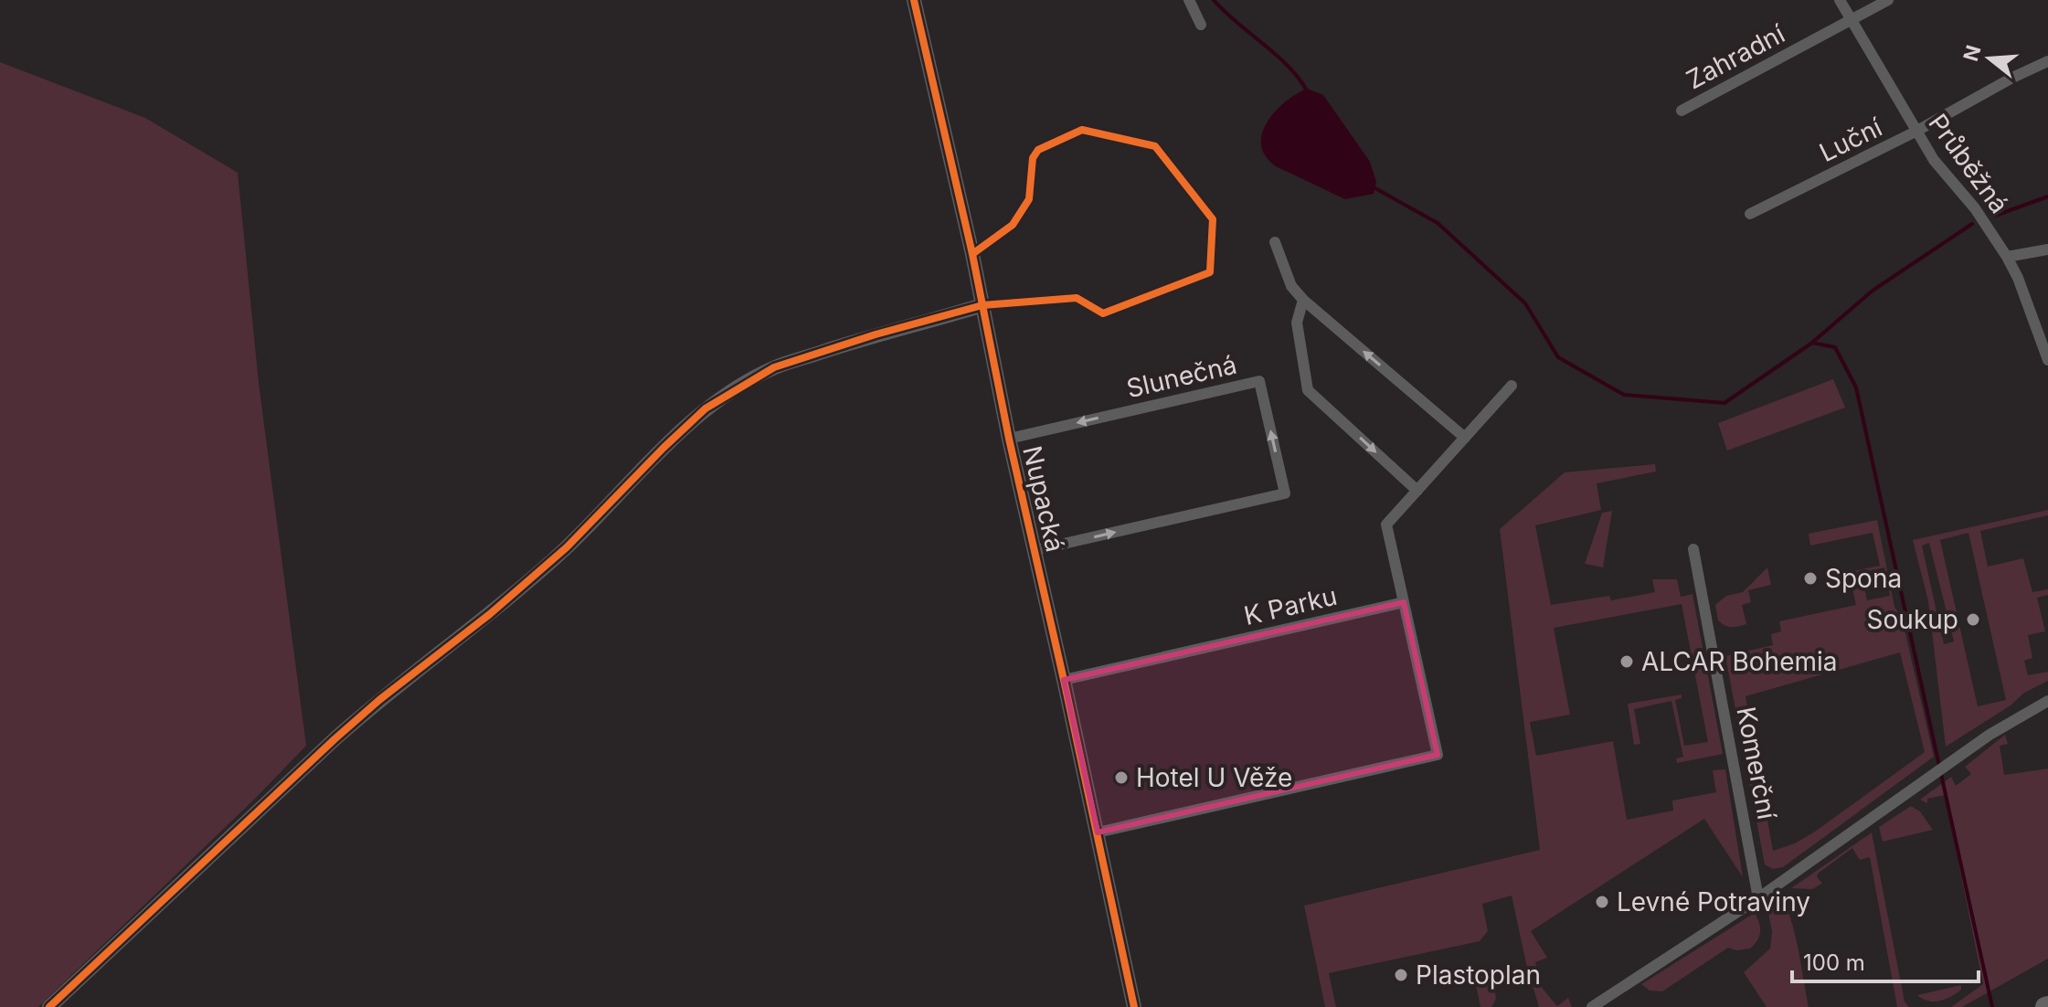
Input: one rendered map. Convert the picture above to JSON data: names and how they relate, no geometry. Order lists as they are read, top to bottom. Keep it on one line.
{"streets":{"street":["Zahradní","Luční","Průběžná","Slunečná","Nupacká","K Parku","Komerční"]},"crossings":[["Zahradní","Průběžná"],["Luční","Průběžná"],["Slunečná","Nupacká"],["Nupacká","K Parku"]],"places":["Spona","Soukup","ALCAR Bohemia","Hotel U Věže","Levné Potraviny","Plastoplan"],"scale_bar":"100 m","north":"left"}
